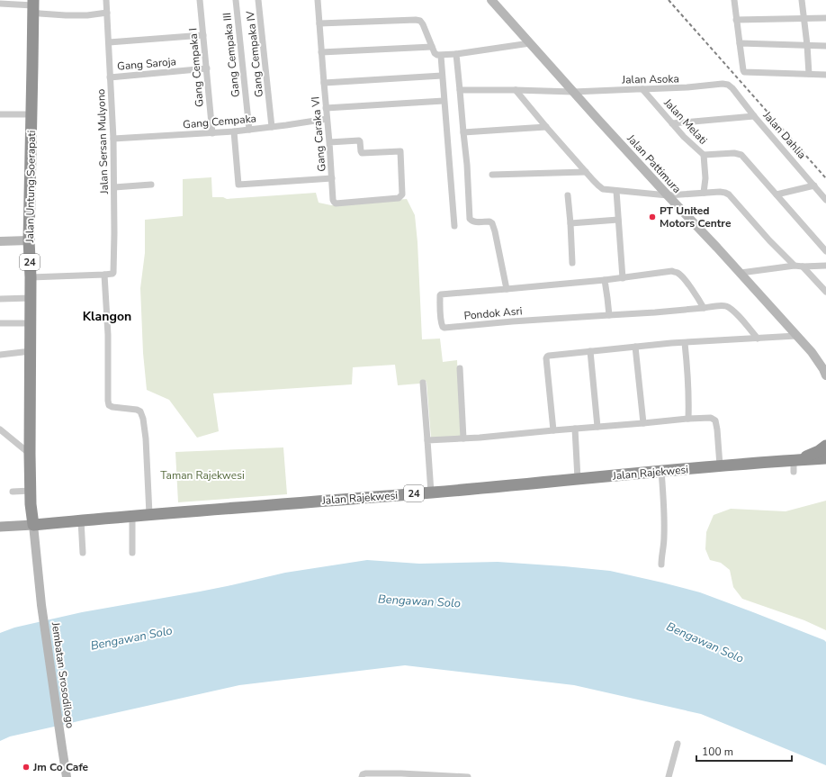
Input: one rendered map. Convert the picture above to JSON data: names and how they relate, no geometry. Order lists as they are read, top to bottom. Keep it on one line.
{"streets":{"highway":["Jalan Untung Soerapati","24","Jalan Rajekwesi"],"street":["Gang Cempaka IV","Gang Cempaka III","Gang Saroja","Gang Cempaka I","Jalan Asoka","Gang Cempaka","Jalan Melati","Gang Caraka VI","Jalan Dahlia","Jalan Sersan Mulyono","Jalan Pattimura","Pondok Asri","Jembatan Srosodilogo"]},"crossings":[["Gang Cempaka IV","Gang Cempaka"],["Gang Cempaka III","Gang Cempaka"],["Gang Saroja","Gang Cempaka I"],["Gang Saroja","Jalan Sersan Mulyono"],["Gang Cempaka I","Gang Cempaka"],["Jalan Asoka","Jalan Melati"],["Jalan Asoka","Jalan Dahlia"],["Jalan Asoka","Jalan Pattimura"],["Gang Cempaka","Gang Caraka VI"],["Gang Cempaka","Jalan Sersan Mulyono"],["Jalan Untung Soerapati","Jalan Rajekwesi"],["Jalan Untung Soerapati","Jembatan Srosodilogo"],["24","Jalan Rajekwesi"],["Jalan Rajekwesi","Jembatan Srosodilogo"]],"districts":["Klangon"],"water":["Bengawan Solo"],"parks":["Taman Rajekwesi"],"places":["PT United Motors Centre","Jm Co Cafe"],"scale_bar":"100 m"}
